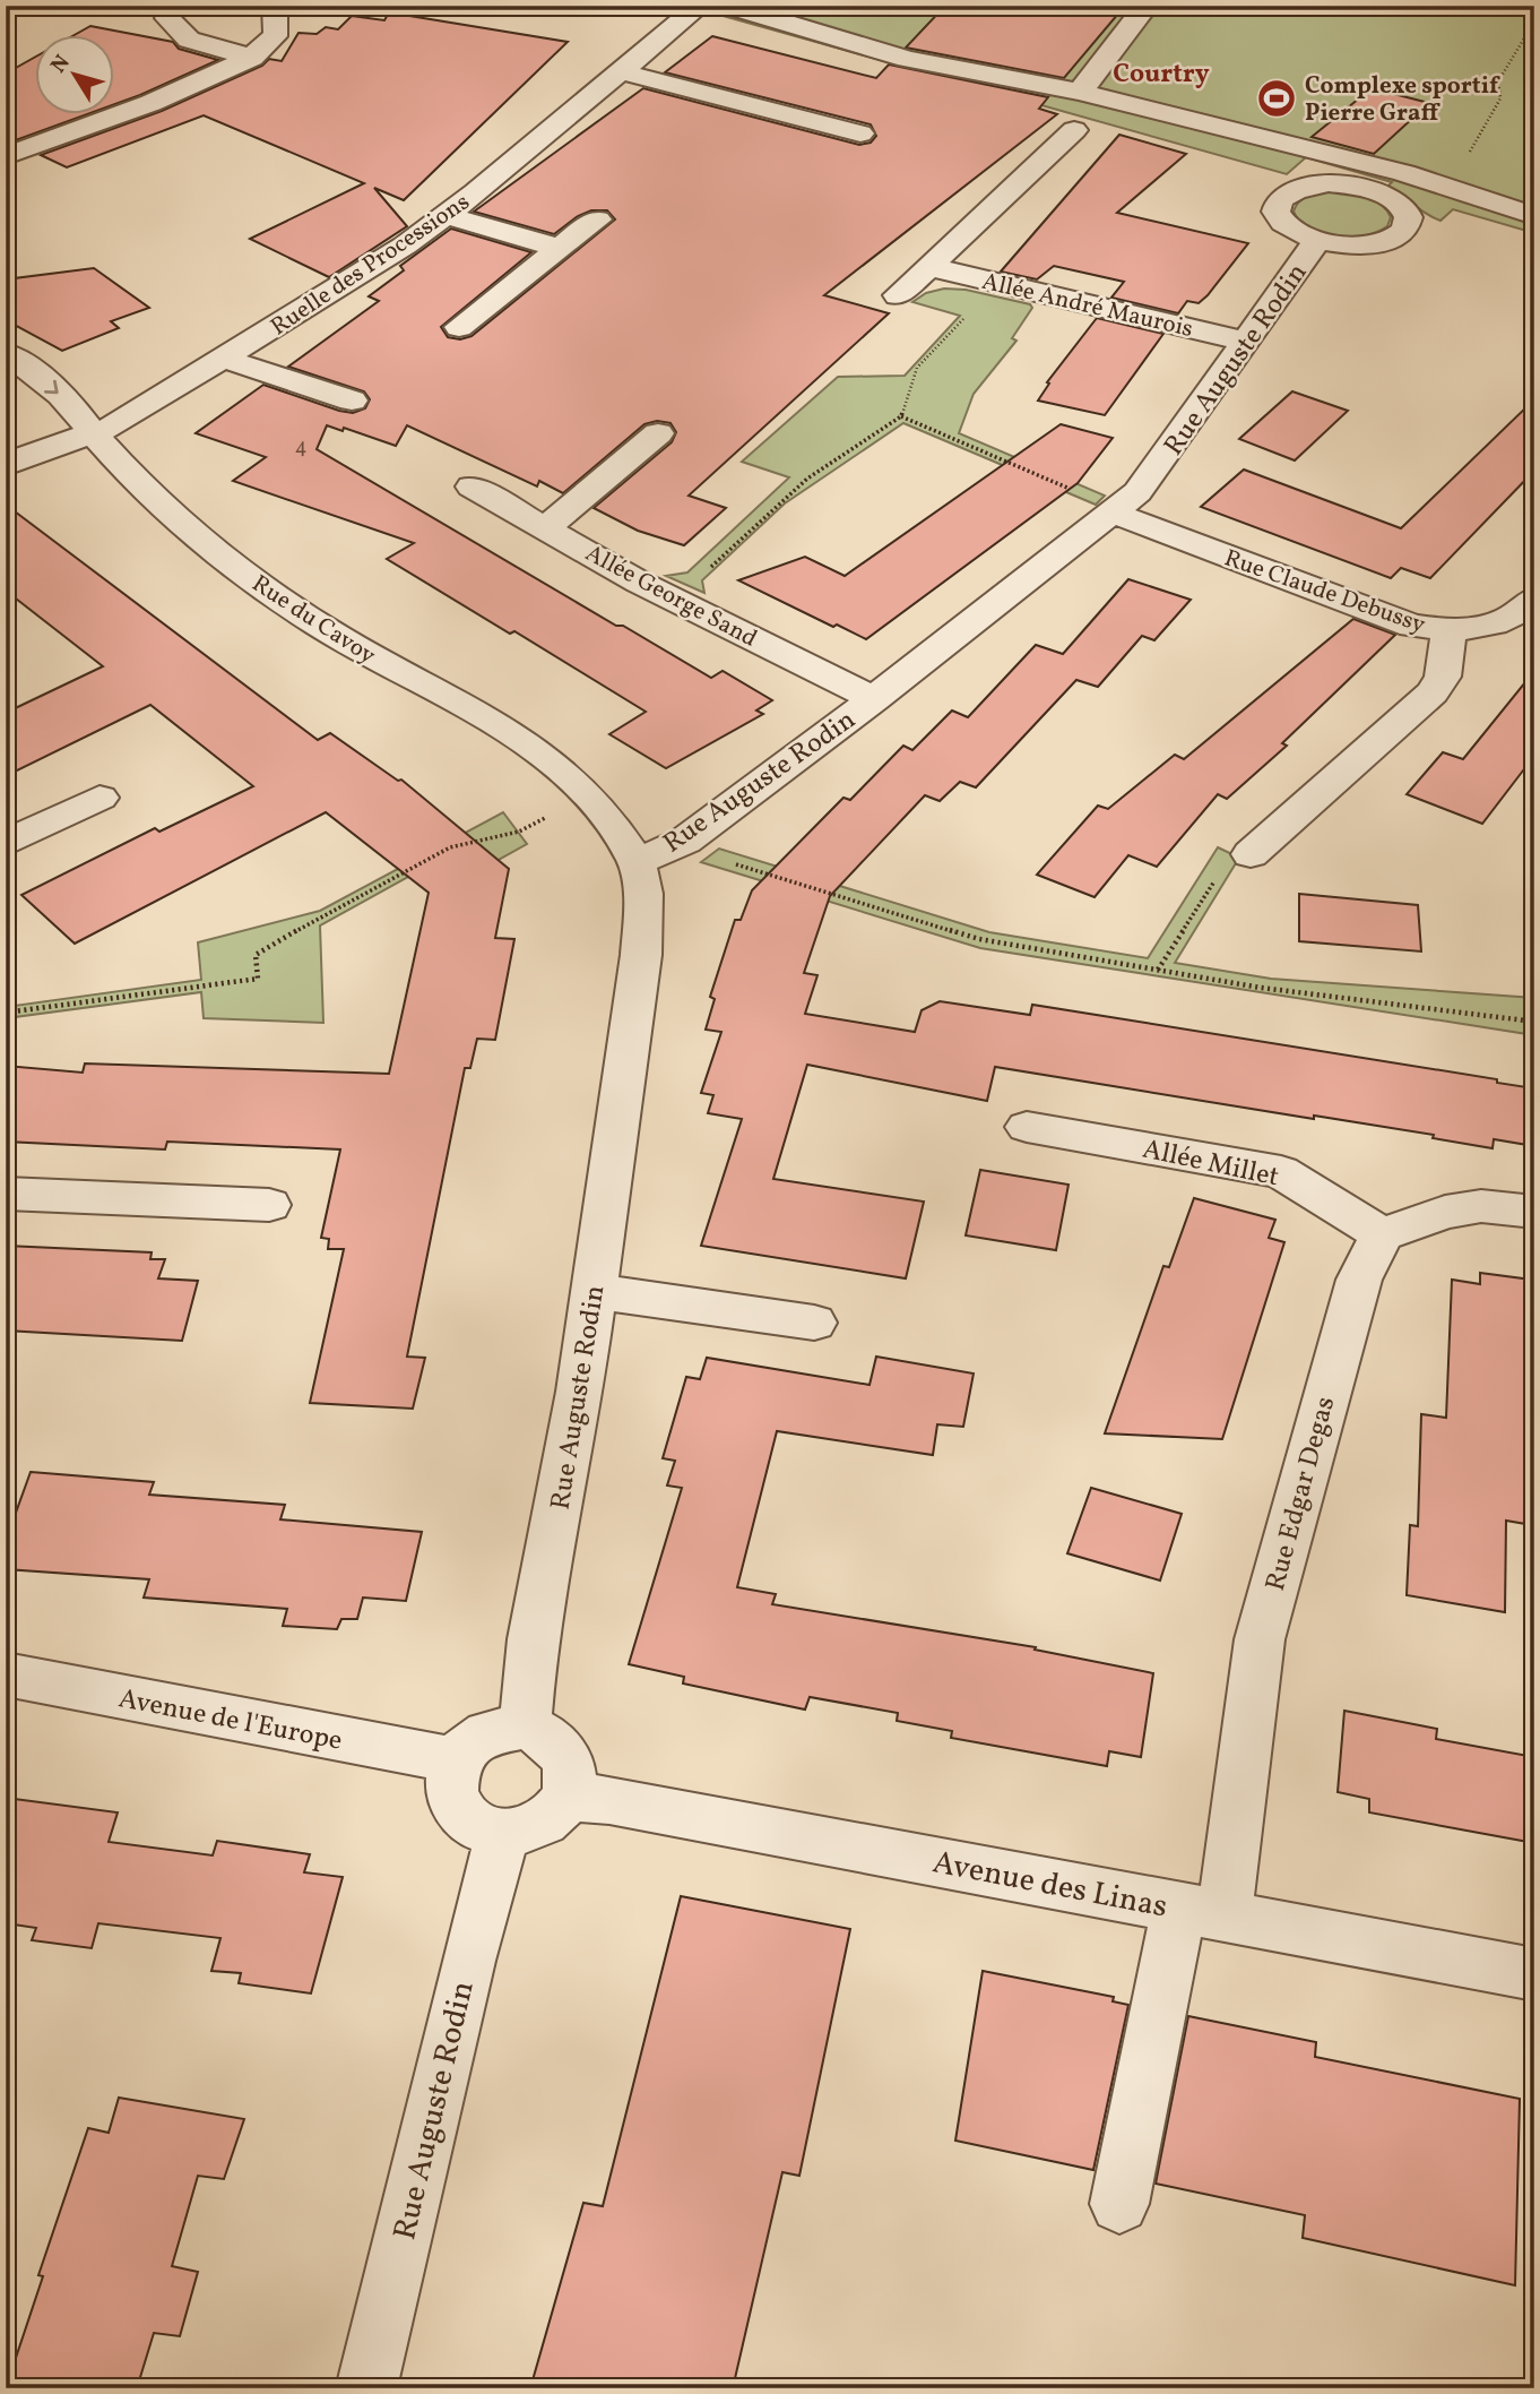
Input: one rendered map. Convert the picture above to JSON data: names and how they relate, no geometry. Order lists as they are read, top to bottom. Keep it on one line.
{"streets":{"street":["Ruelle des Processions","Allée André Maurois","Rue Auguste Rodin","Rue Claude Debussy","Allée George Sand","Rue du Cavoy","Allée Millet","Rue Edgar Degas","Avenue de l'Europe","Avenue des Linas"]},"crossings":[["Ruelle des Processions","Rue du Cavoy"],["Allée André Maurois","Rue Auguste Rodin"],["Rue Auguste Rodin","Rue Claude Debussy"],["Rue Auguste Rodin","Allée George Sand"],["Rue Auguste Rodin","Rue du Cavoy"],["Rue Auguste Rodin","Avenue de l'Europe"],["Rue Auguste Rodin","Avenue des Linas"],["Allée Millet","Rue Edgar Degas"],["Rue Edgar Degas","Avenue des Linas"],["Avenue de l'Europe","Avenue des Linas"]],"districts":["Courtry"],"places":{"sports":["Complexe sportif Pierre Graff"]},"house_numbers":["4"],"north":"top left"}
